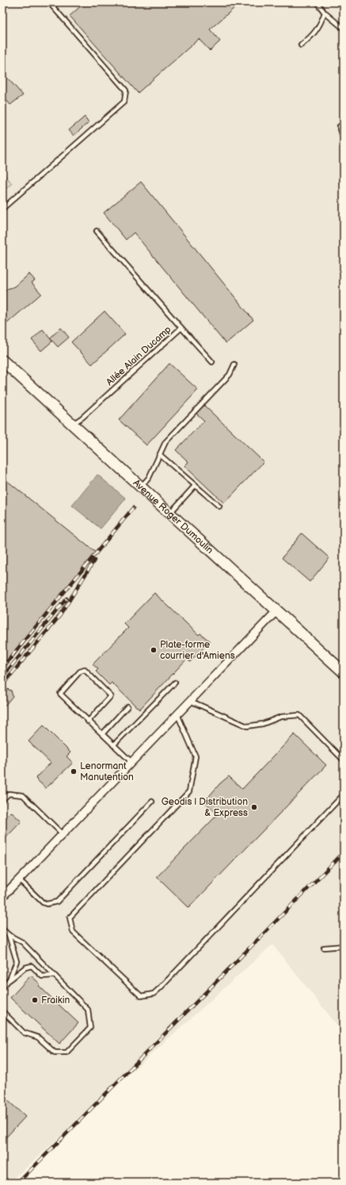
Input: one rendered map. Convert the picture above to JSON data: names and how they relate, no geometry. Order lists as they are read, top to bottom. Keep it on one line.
{"streets":{"main road":["Avenue Roger Dumoulin"],"lane":["Allée Alain Ducamp"]},"crossings":[["Allée Alain Ducamp","Avenue Roger Dumoulin"]],"places":["Plate-forme courrier d'Amiens","Lenormant Manutention","Geodis | Distribution & Express","Fraikin"]}
